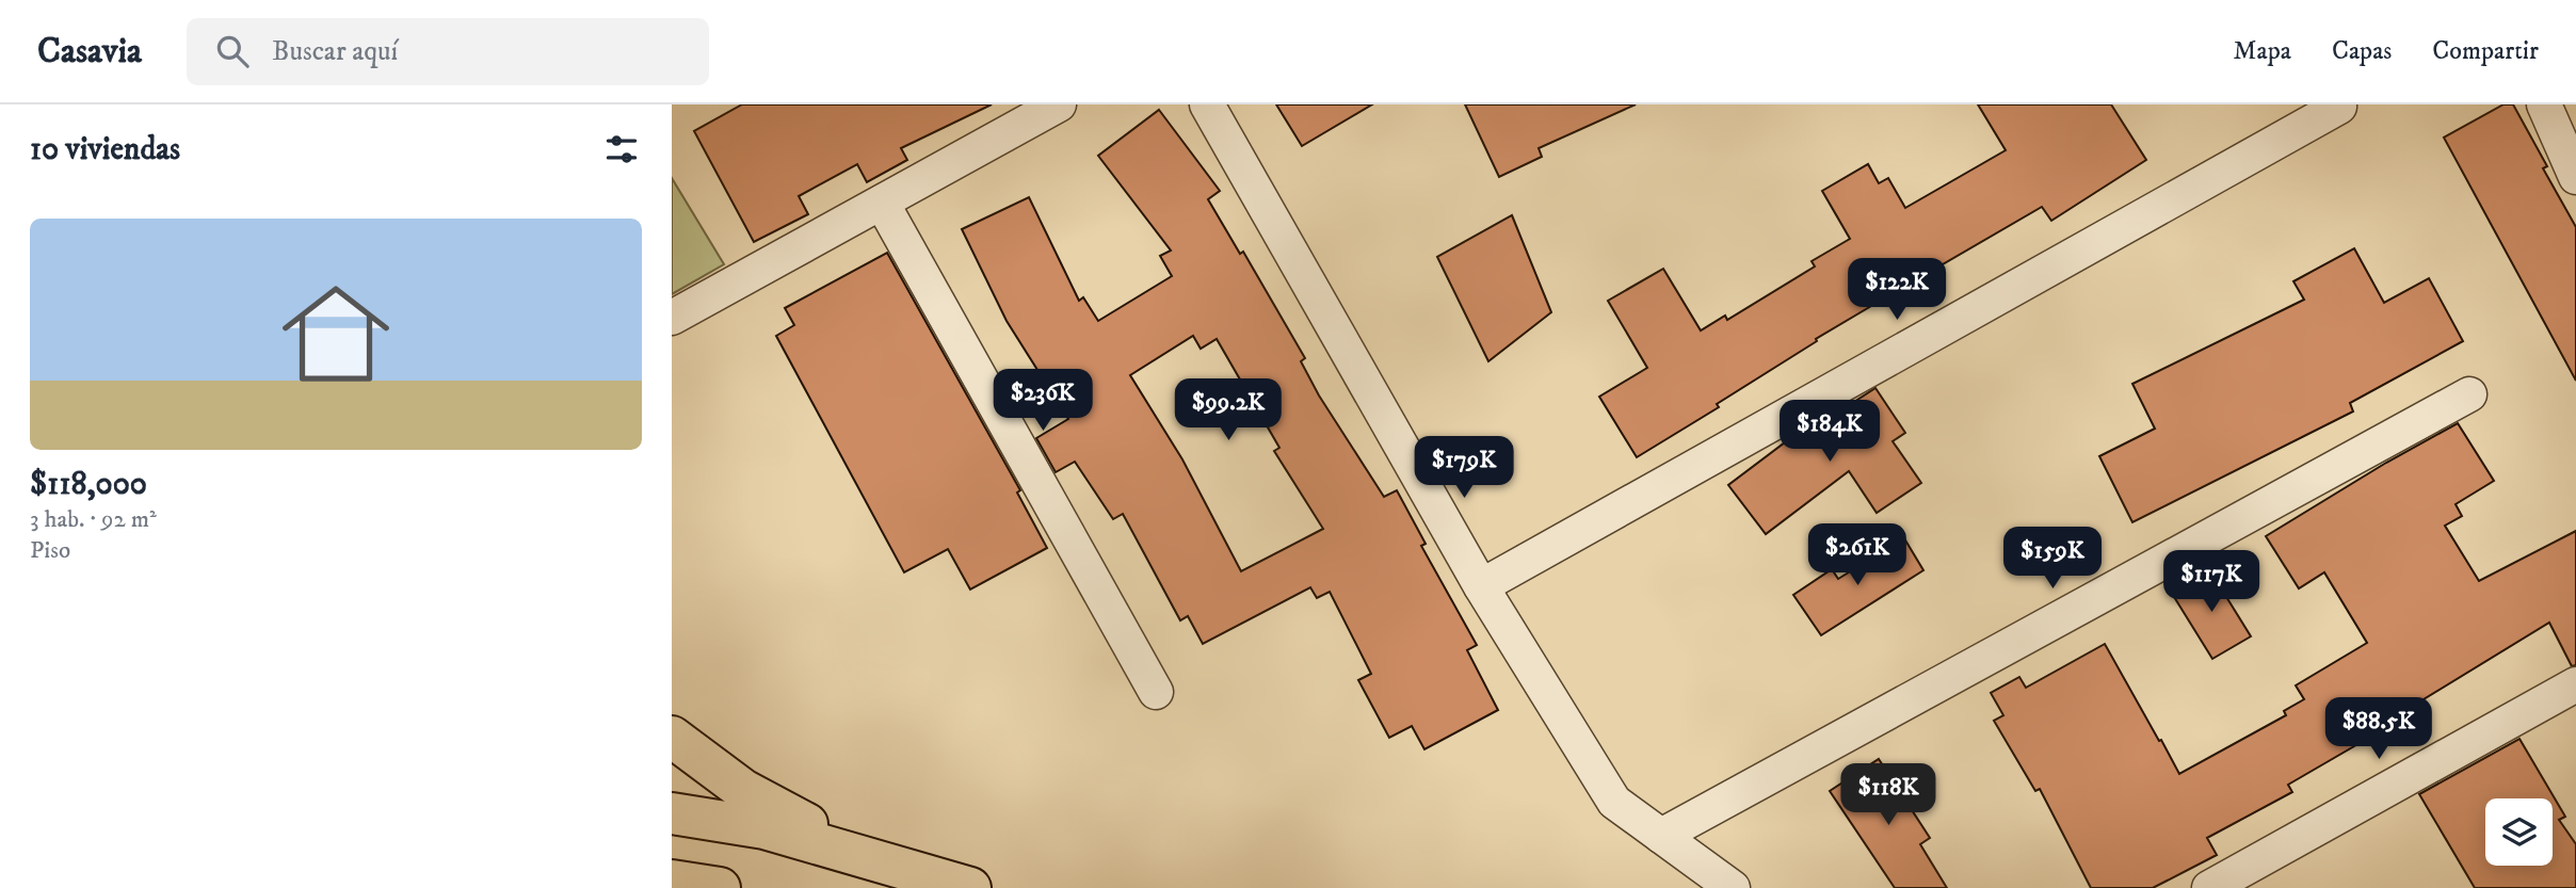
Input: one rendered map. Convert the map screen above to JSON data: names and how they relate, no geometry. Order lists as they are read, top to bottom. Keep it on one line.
{"page":{"header":"Casavia","search":"Buscar aquí","nav":["Mapa","Capas","Compartir"],"heading":"10 viviendas","list":[{"name":"$118,000","note":"3 hab. · 92 m² · Piso"}],"price":["$122K","$236K","$99.2K","$184K","$179K","$261K","$159K","$117K","$88.5K","$118K"]}}
